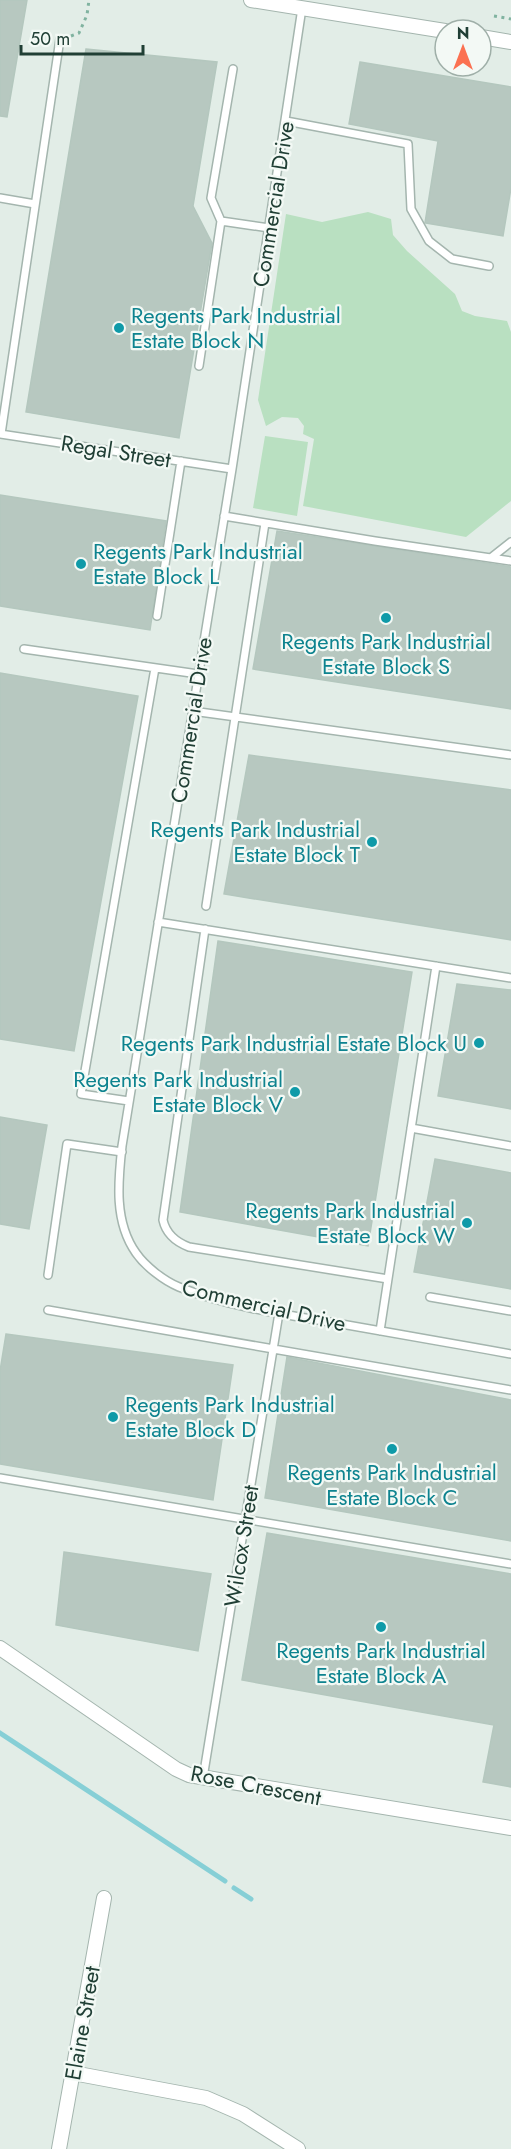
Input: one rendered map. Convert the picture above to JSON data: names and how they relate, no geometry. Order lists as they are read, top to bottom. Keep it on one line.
{"streets":{"street":["Rose Crescent","Elaine Street"],"lane":["Commercial Drive","Regal Street","Wilcox Street"]},"crossings":[["Commercial Drive","Regal Street"],["Commercial Drive","Wilcox Street"],["Wilcox Street","Rose Crescent"]],"places":["Regents Park Industrial Estate Block N","Regents Park Industrial Estate Block L","Regents Park Industrial Estate Block S","Regents Park Industrial Estate Block T","Regents Park Industrial Estate Block U","Regents Park Industrial Estate Block V","Regents Park Industrial Estate Block W","Regents Park Industrial Estate Block D","Regents Park Industrial Estate Block C","Regents Park Industrial Estate Block A"],"scale_bar":"50 m","north":"top"}
